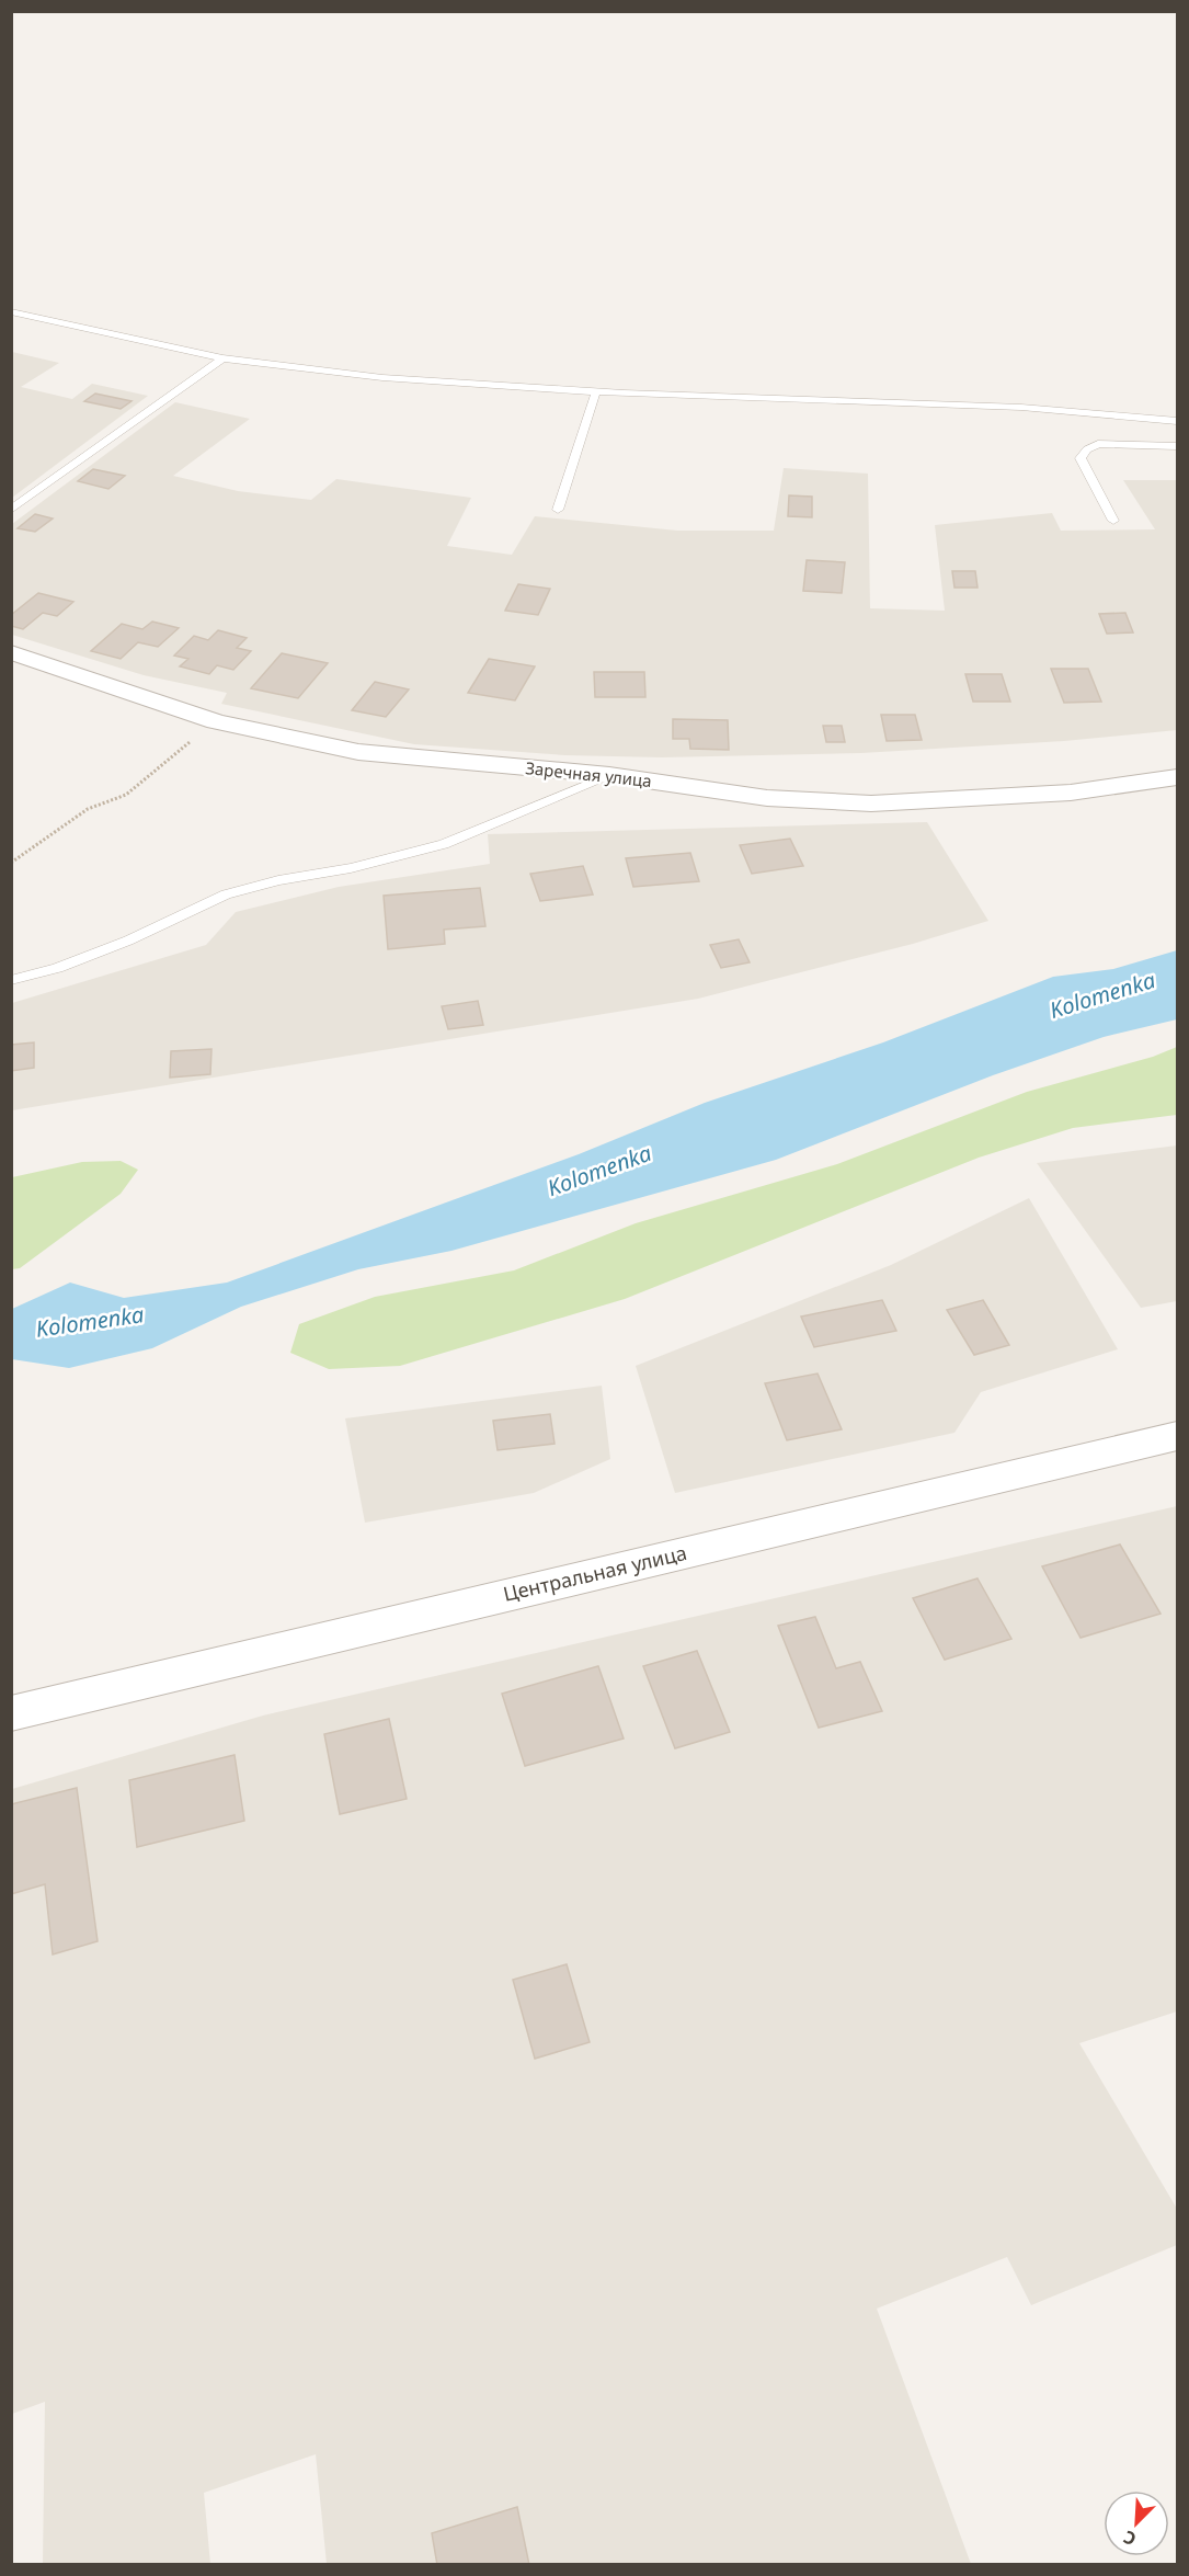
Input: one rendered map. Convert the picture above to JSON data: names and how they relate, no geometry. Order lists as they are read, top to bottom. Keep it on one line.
{"streets":{"street":["Заречная улица","Центральная улица"]},"water":["Kolomenka"],"north":"bottom left"}
